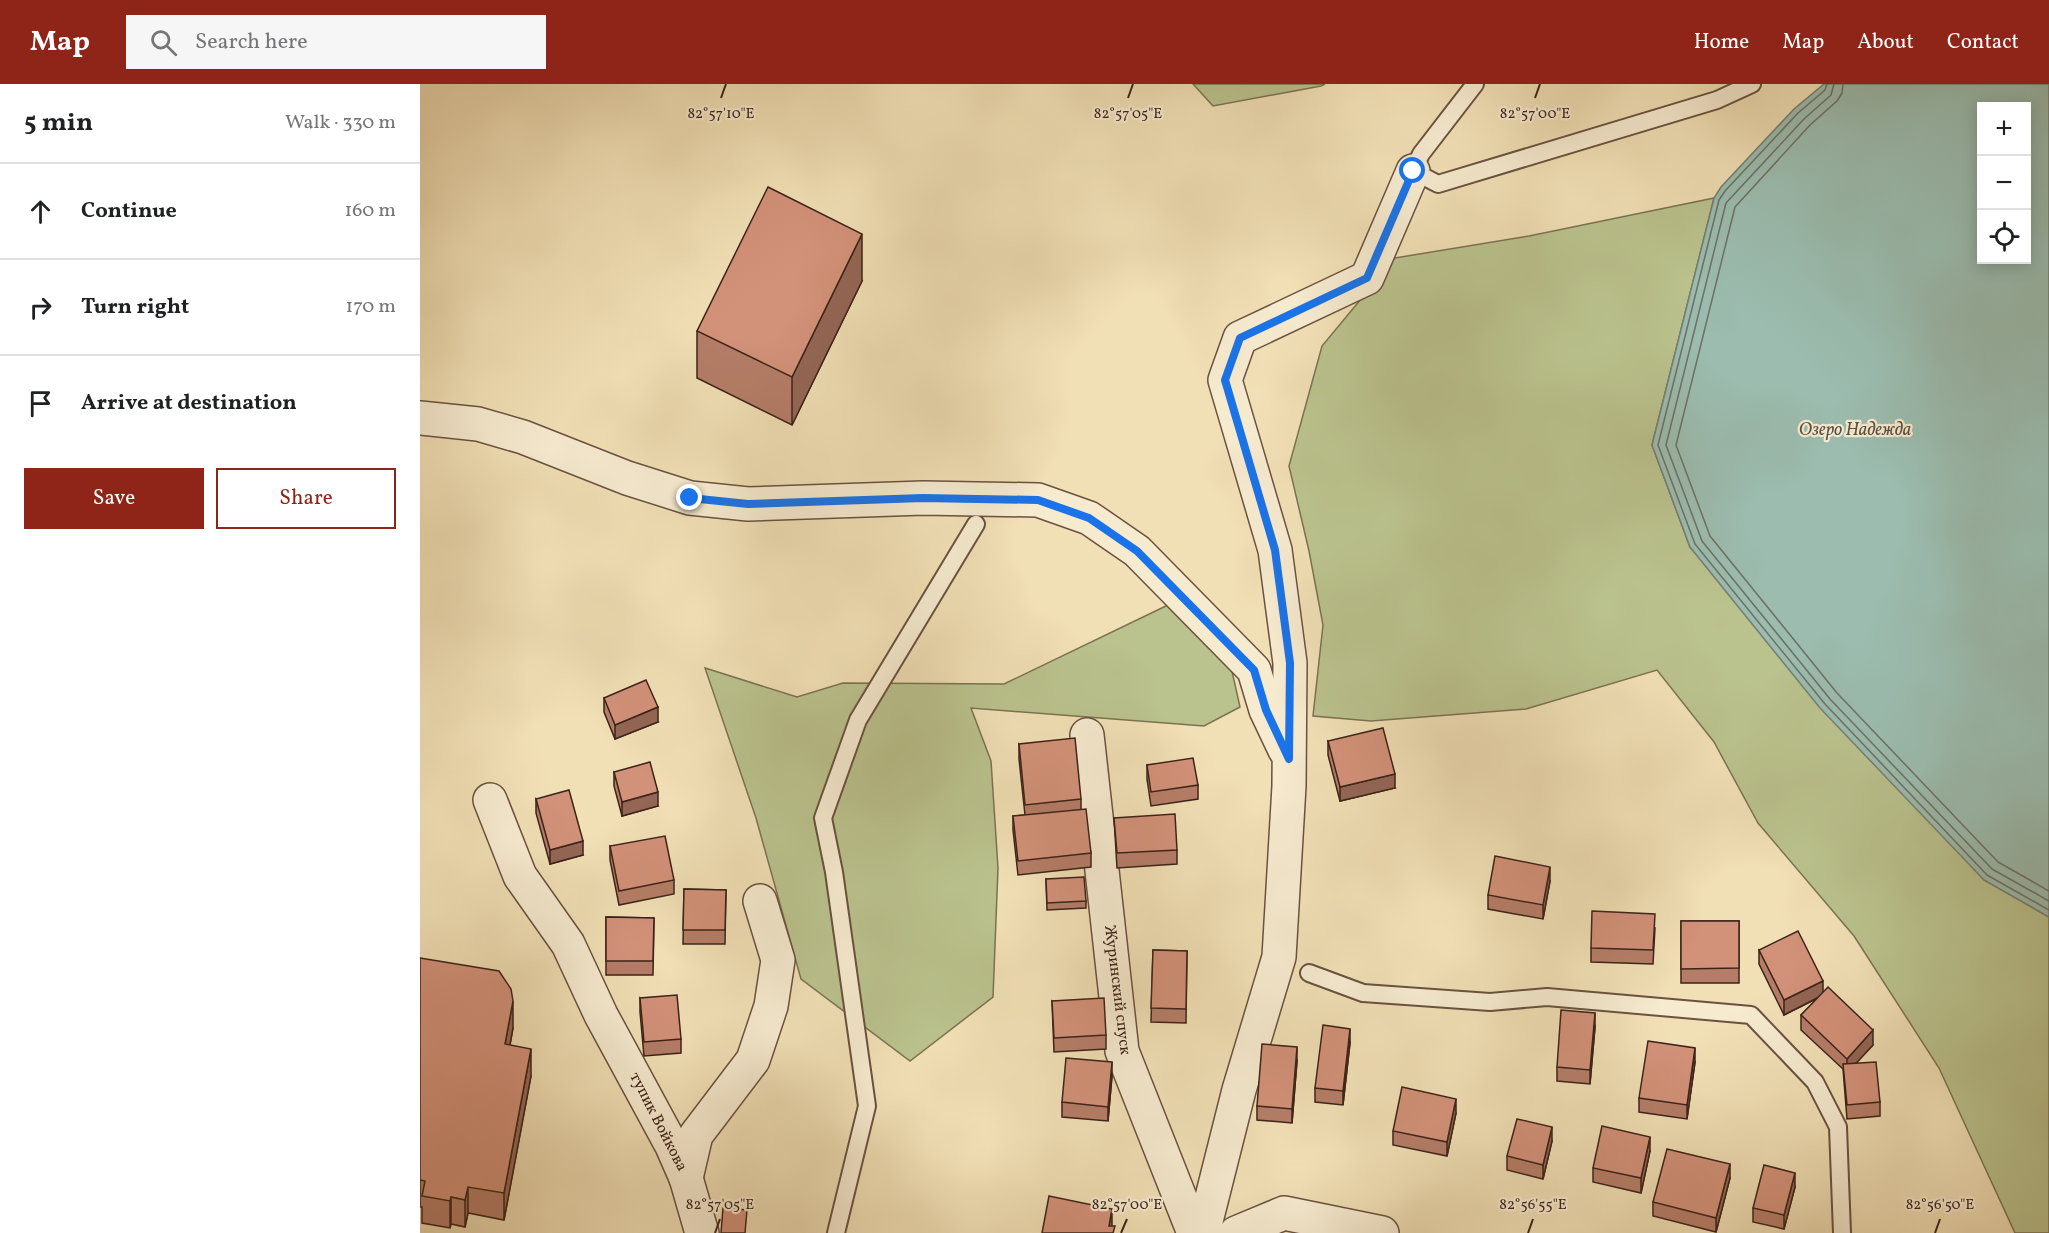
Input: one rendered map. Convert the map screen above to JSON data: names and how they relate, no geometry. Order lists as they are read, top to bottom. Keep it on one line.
{"streets":{"street":["Журинский спуск","тупик Войкова"]},"water":["Озеро Надежда"],"page":{"header":"Map","search":"Search here","nav":["Home","Map","About","Contact"],"heading":["5 min","Walk · 330 m"],"map_buttons":["+","−"],"list":[["Continue","160 m"],["Turn right","170 m"],"Arrive at destination"],"buttons":["Save","Share"]},"coordinates":["82°57'10\"E","82°57'05\"E","82°57'00\"E","82°56'55\"E","82°56'50\"E"]}
